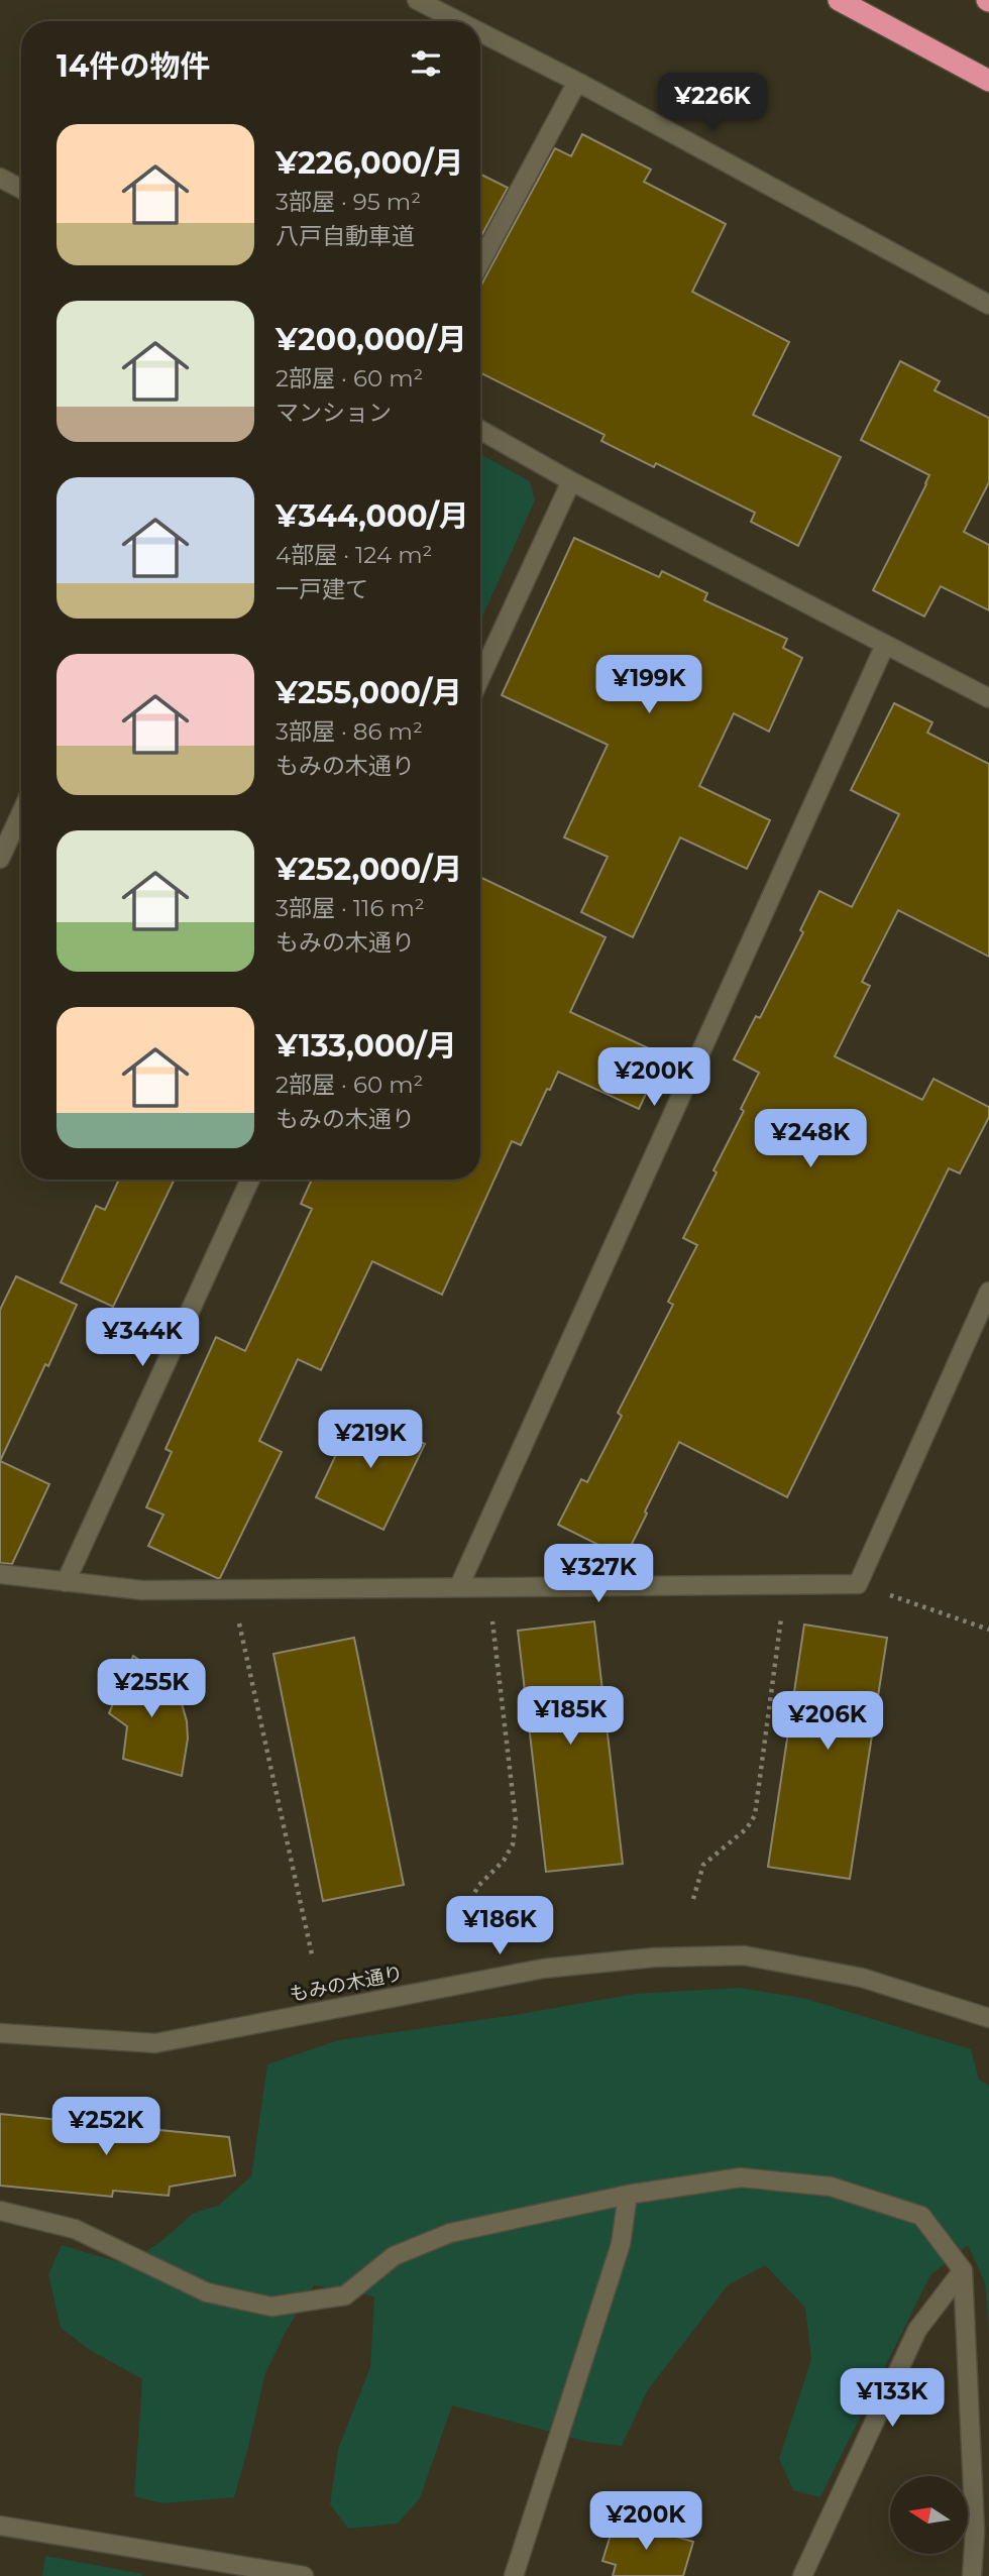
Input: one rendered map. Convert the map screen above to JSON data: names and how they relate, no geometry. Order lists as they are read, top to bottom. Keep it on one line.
{"streets":{"street":["もみの木通り"]},"north":"left","page":{"heading":"14件の物件","price":["¥226K","¥199K","¥200K","¥248K","¥344K","¥219K","¥327K","¥255K","¥185K","¥206K","¥186K","¥252K","¥133K","¥200K"],"list":[{"name":"¥226,000/月","note":"3部屋 · 95 m² · 八戸自動車道"},{"name":"¥200,000/月","note":"2部屋 · 60 m² · マンション"},{"name":"¥344,000/月","note":"4部屋 · 124 m² · 一戸建て"},{"name":"¥255,000/月","note":"3部屋 · 86 m² · もみの木通り"},{"name":"¥252,000/月","note":"3部屋 · 116 m² · もみの木通り"},{"name":"¥133,000/月","note":"2部屋 · 60 m² · もみの木通り"}]}}
